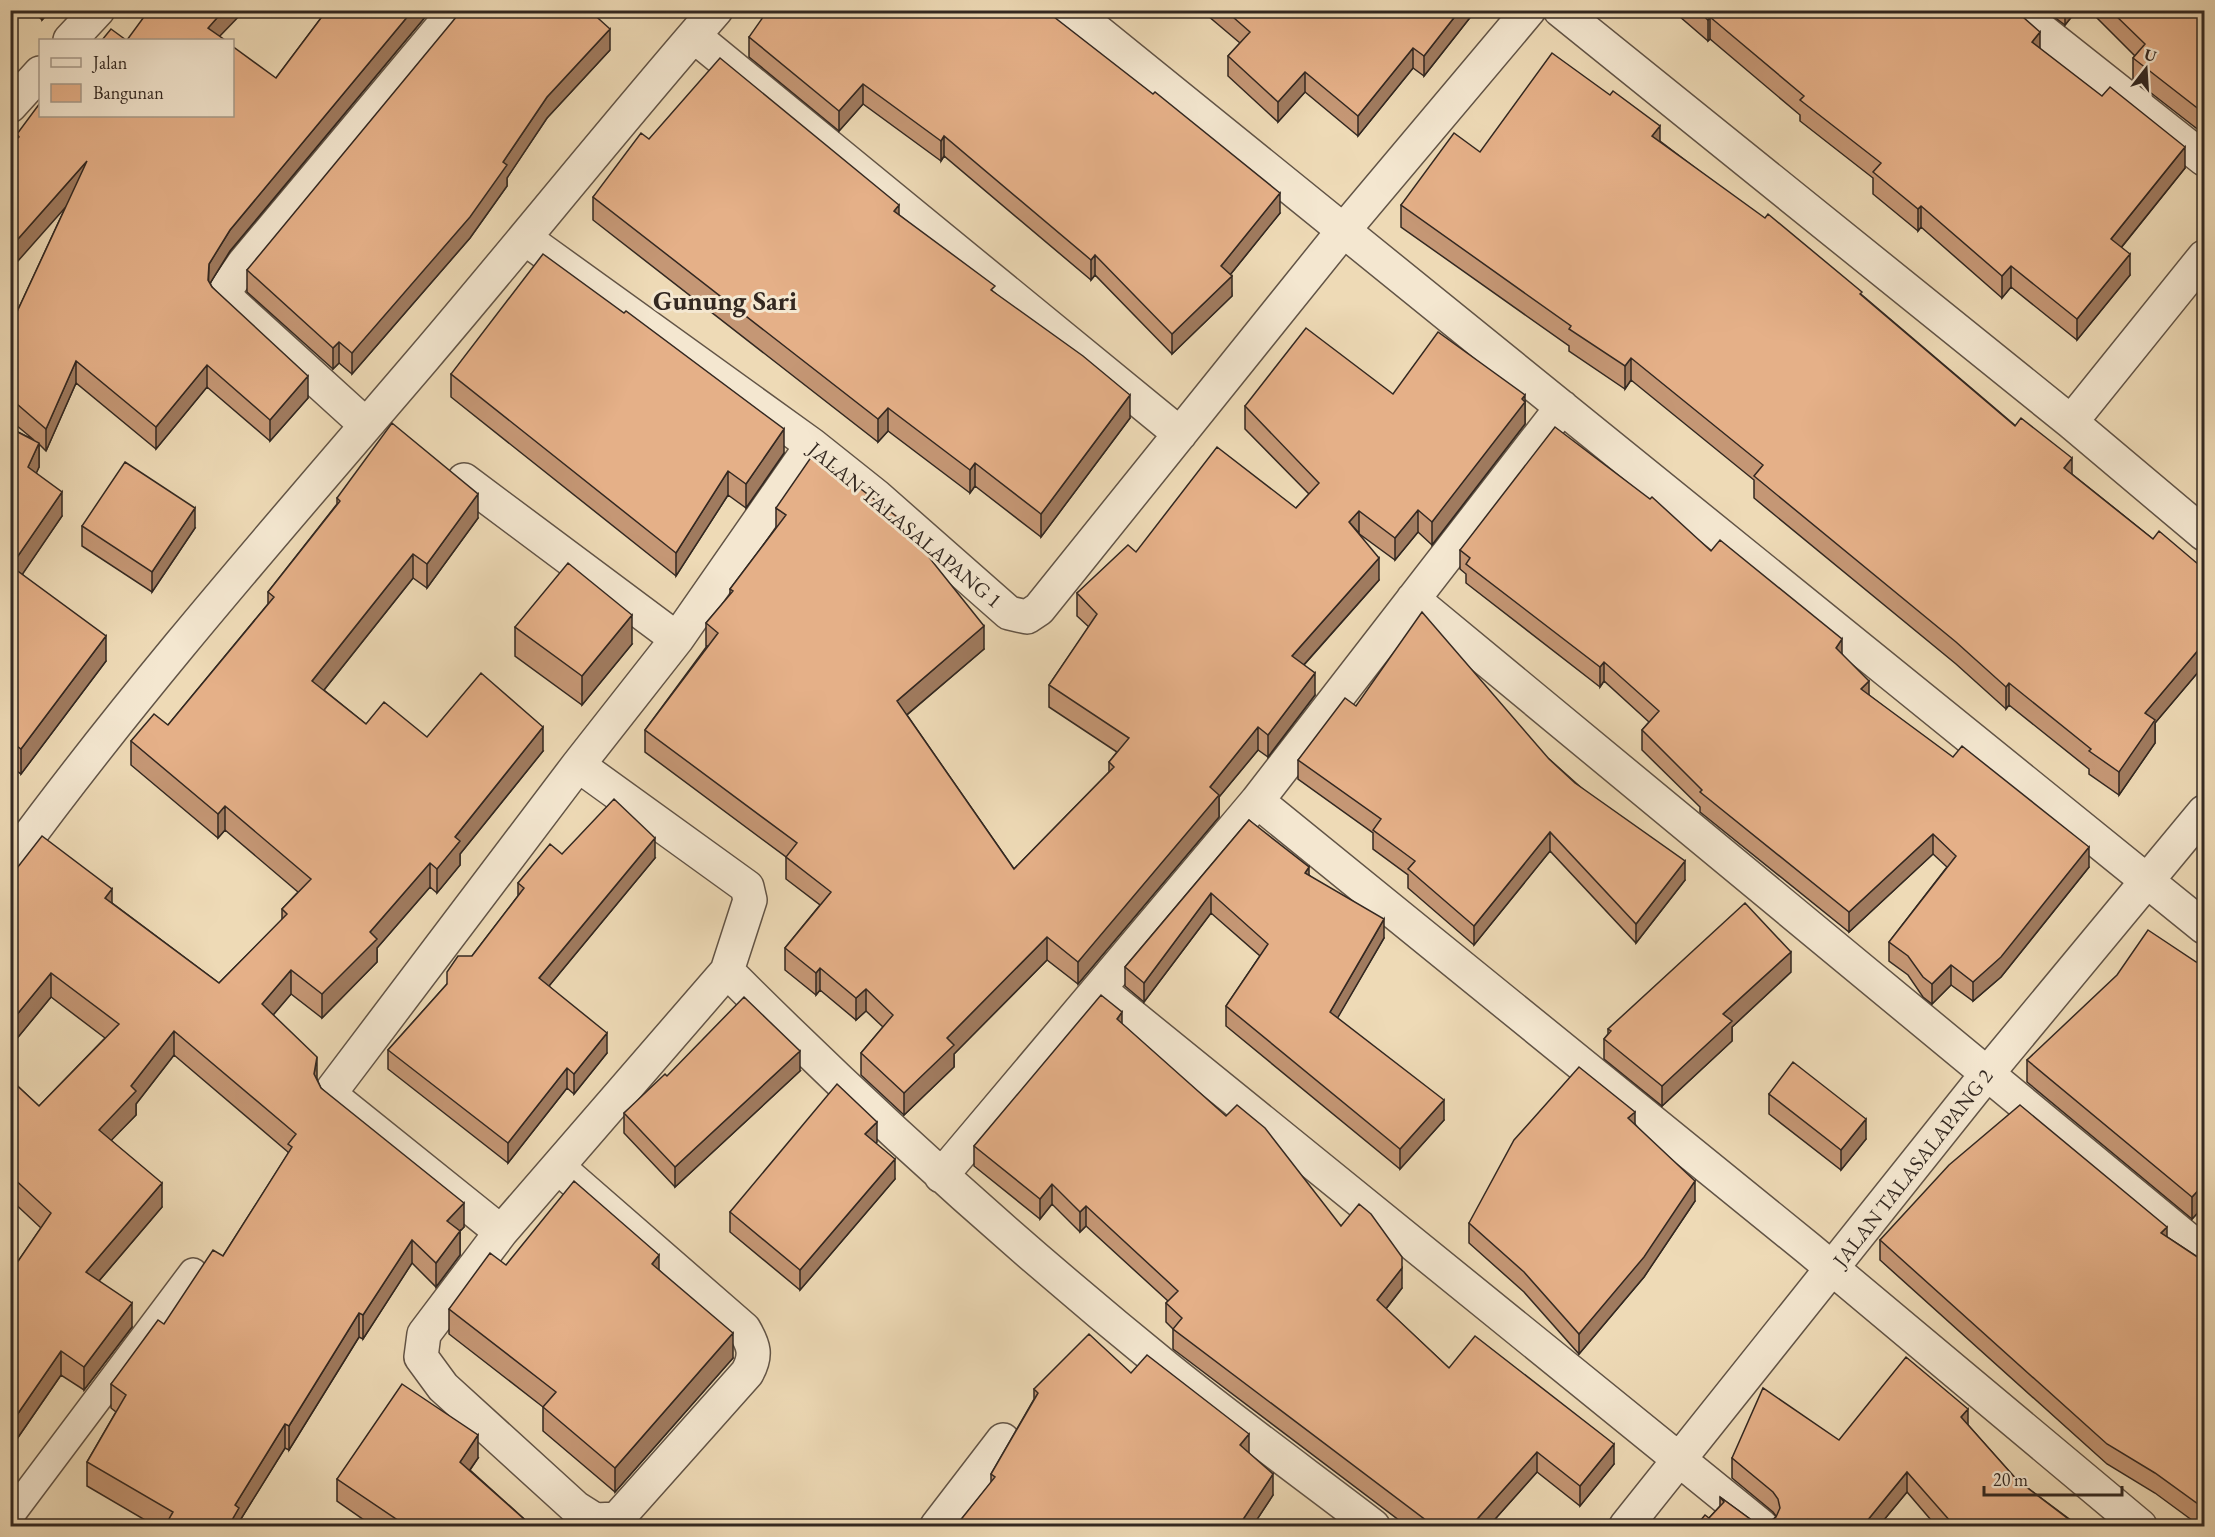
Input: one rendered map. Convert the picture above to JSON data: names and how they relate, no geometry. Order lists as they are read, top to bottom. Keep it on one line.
{"streets":{"street":["JALAN TALASALAPANG 1","JALAN TALASALAPANG 2"]},"districts":["Gunung Sari"],"legend":["Jalan","Bangunan"],"scale_bar":"20 m","north":"top"}
